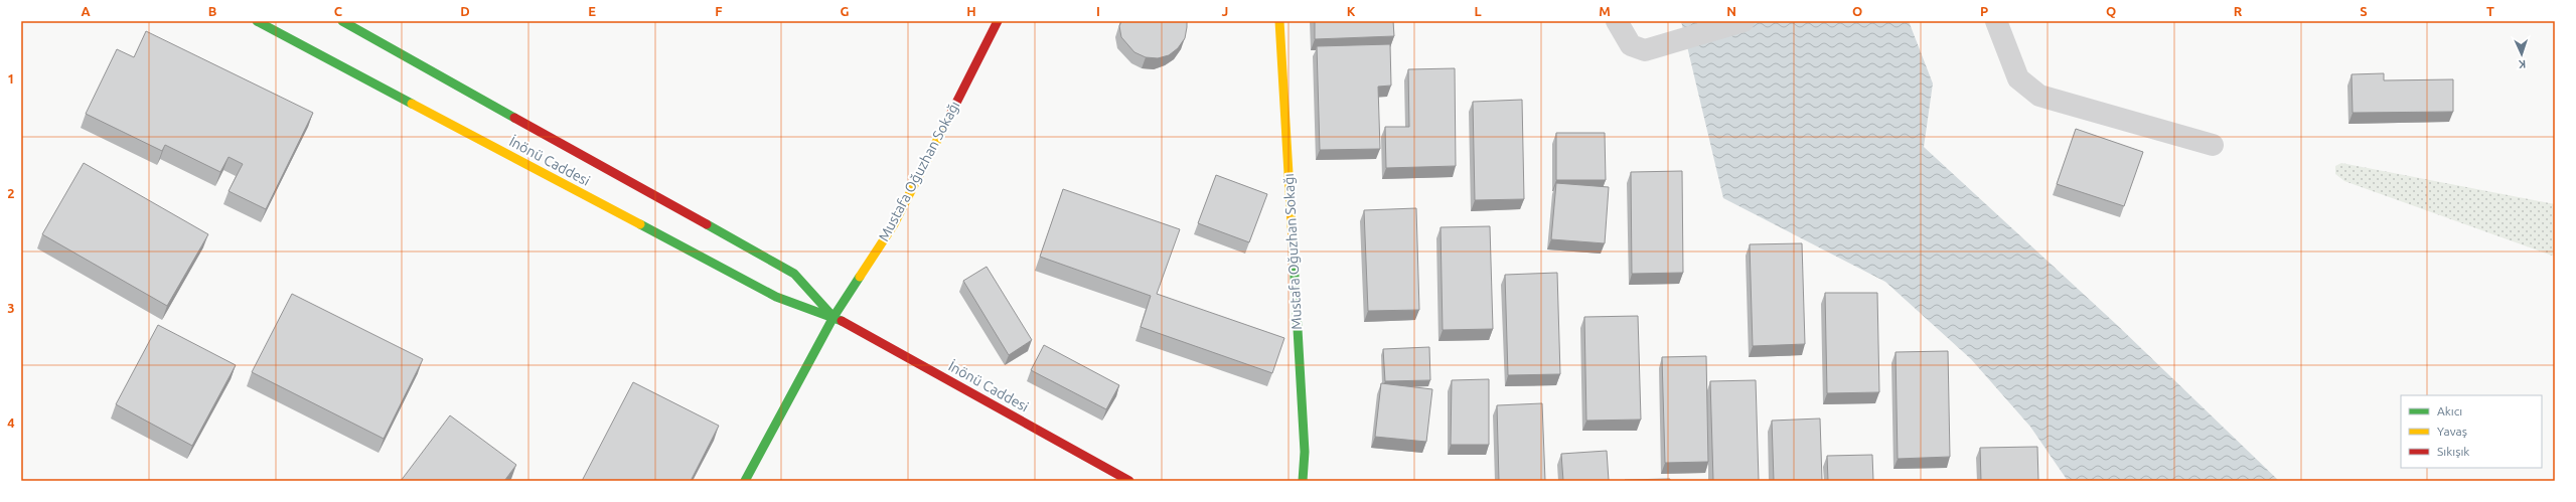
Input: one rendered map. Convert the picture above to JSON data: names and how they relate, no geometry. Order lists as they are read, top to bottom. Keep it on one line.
{"streets":{"main road":["İnönü Caddesi","Mustafa Oğuzhan Sokağı"]},"crossings":[["İnönü Caddesi","Mustafa Oğuzhan Sokağı"]],"legend":["Akıcı","Yavaş","Sıkışık"],"north":"bottom","grid":{"columns":["A","B","C","D","E","F","G","H","I","J","K","L","M","N","O","P","Q","R","S","T"],"rows":["1","2","3","4"]}}
